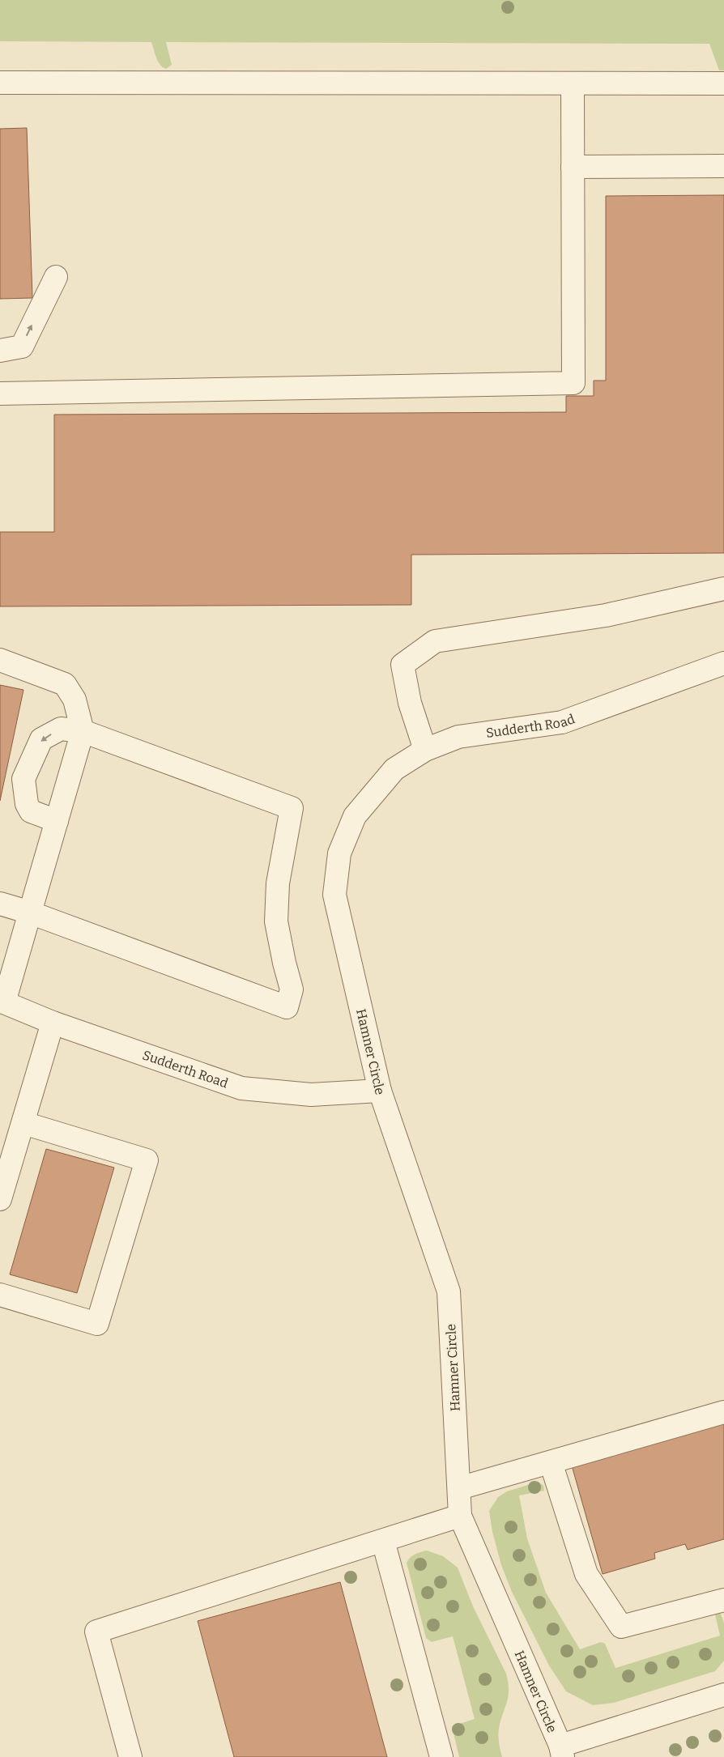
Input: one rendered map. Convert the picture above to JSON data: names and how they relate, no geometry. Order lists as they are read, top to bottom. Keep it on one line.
{"streets":{"street":["Sudderth Road","Hamner Circle"]},"crossings":[["Sudderth Road","Hamner Circle"]]}
